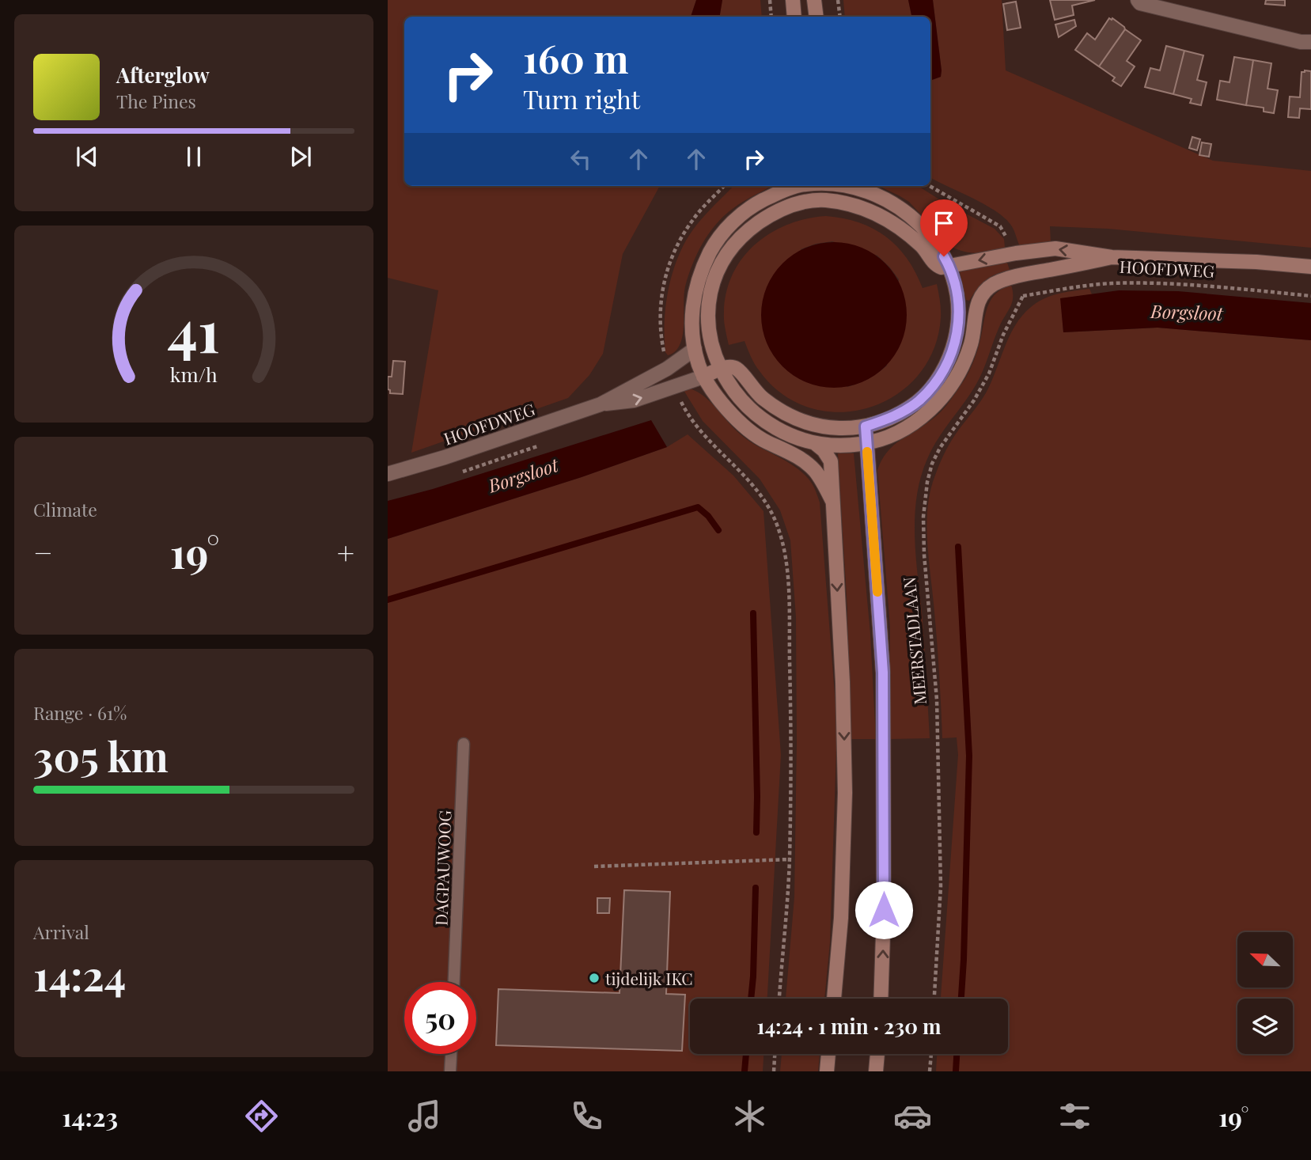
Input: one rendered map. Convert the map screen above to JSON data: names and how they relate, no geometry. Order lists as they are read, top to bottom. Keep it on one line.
{"streets":{"main road":["HOOFDWEG","MEERSTADLAAN"],"lane":["DAGPAUWOOG"]},"crossings":[["HOOFDWEG","MEERSTADLAAN"]],"water":["Borgsloot"],"places":["tijdelijk IKC"],"north":"top left","page":{"turn":["160 m","Turn right"],"song":["Afterglow","The Pines"],"tile":["Climate",["Range · 61%","305 km"],["Arrival","14:24"]],"heat":["−","19°","+"],"limit":"50","trip":"14:24 · 1 min · 230 m","tabs":["14:23","19°"],"gauge":["41","km/h"]}}
